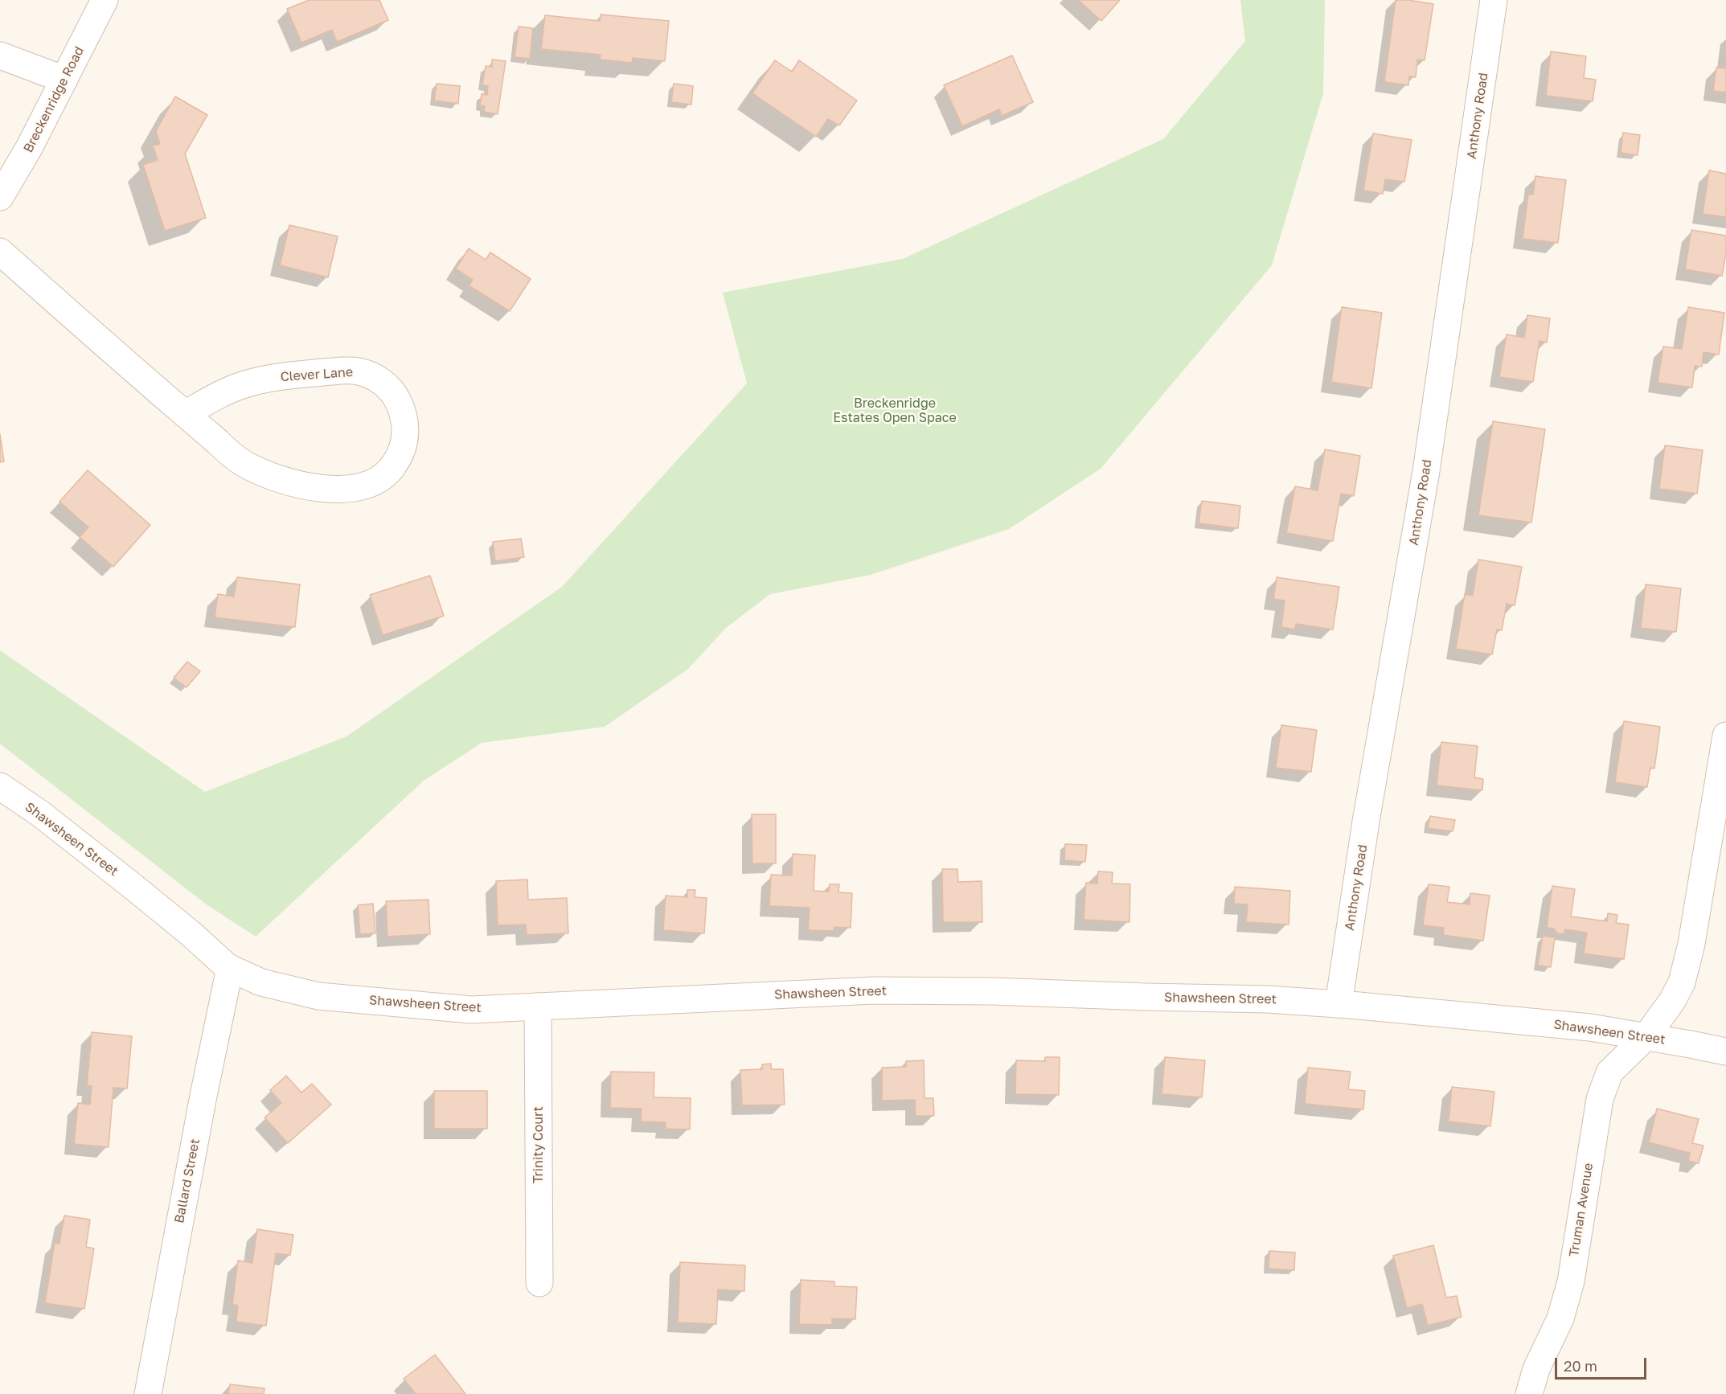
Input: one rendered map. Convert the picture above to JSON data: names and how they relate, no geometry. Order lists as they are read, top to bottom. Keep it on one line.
{"streets":{"street":["Breckenridge Road","Anthony Road","Clever Lane","Shawsheen Street","Trinity Court","Ballard Street","Truman Avenue"]},"crossings":[["Anthony Road","Shawsheen Street"],["Shawsheen Street","Trinity Court"],["Shawsheen Street","Ballard Street"],["Shawsheen Street","Truman Avenue"]],"parks":["Breckenridge Estates Open Space"],"scale_bar":"20 m"}
